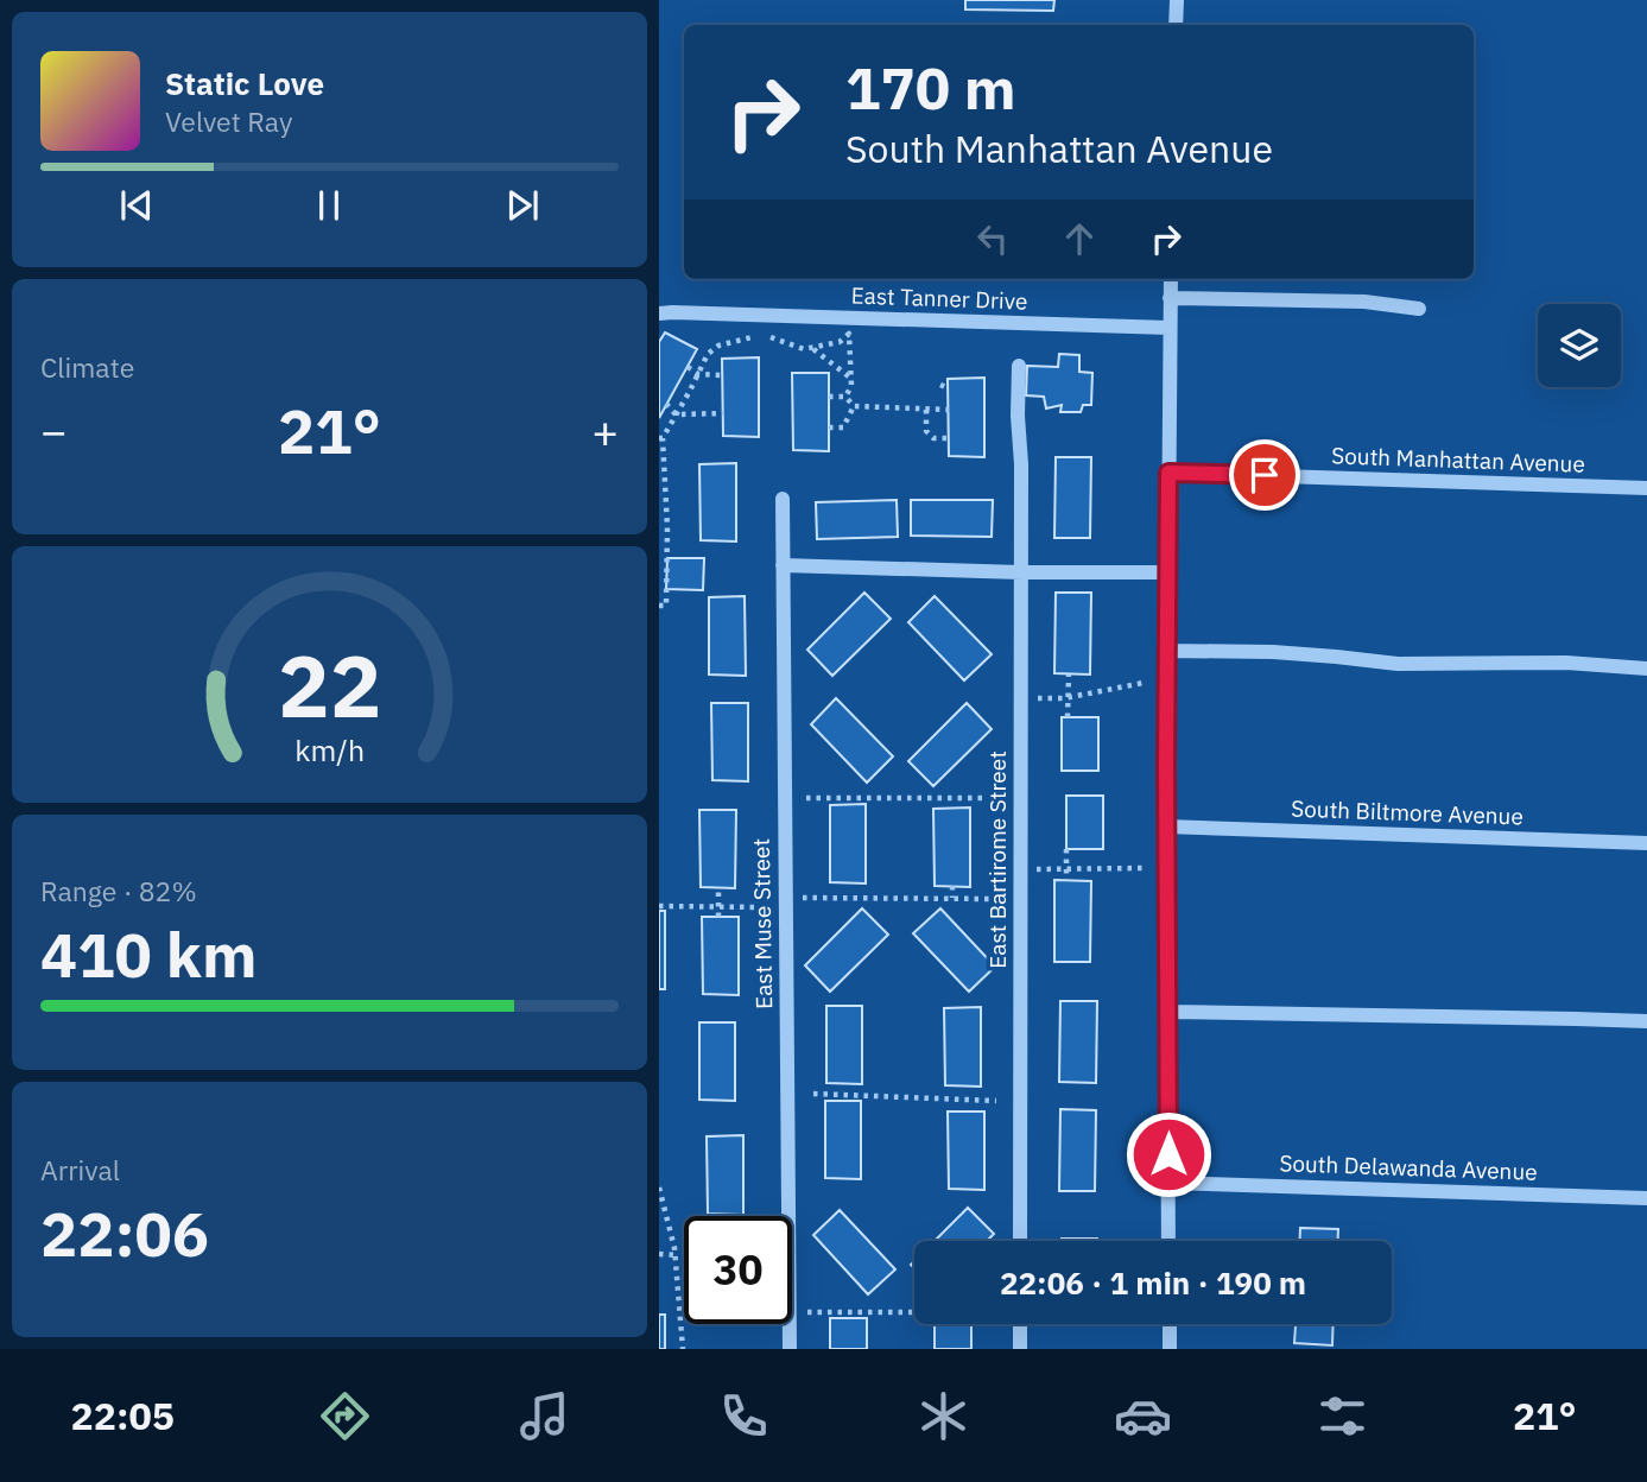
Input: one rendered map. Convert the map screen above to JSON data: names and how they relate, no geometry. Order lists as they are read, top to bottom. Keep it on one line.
{"streets":{"street":["East Tanner Drive","South Manhattan Avenue","South Biltmore Avenue","East Bartirome Street","East Muse Street","South Delawanda Avenue"]},"page":{"turn":["170 m","South Manhattan Avenue"],"song":["Static Love","Velvet Ray"],"tile":["Climate",["Range · 82%","410 km"],["Arrival","22:06"]],"heat":["−","21°","+"],"limit":"30","trip":"22:06 · 1 min · 190 m","tabs":["22:05","21°"],"gauge":["22","km/h"]}}
